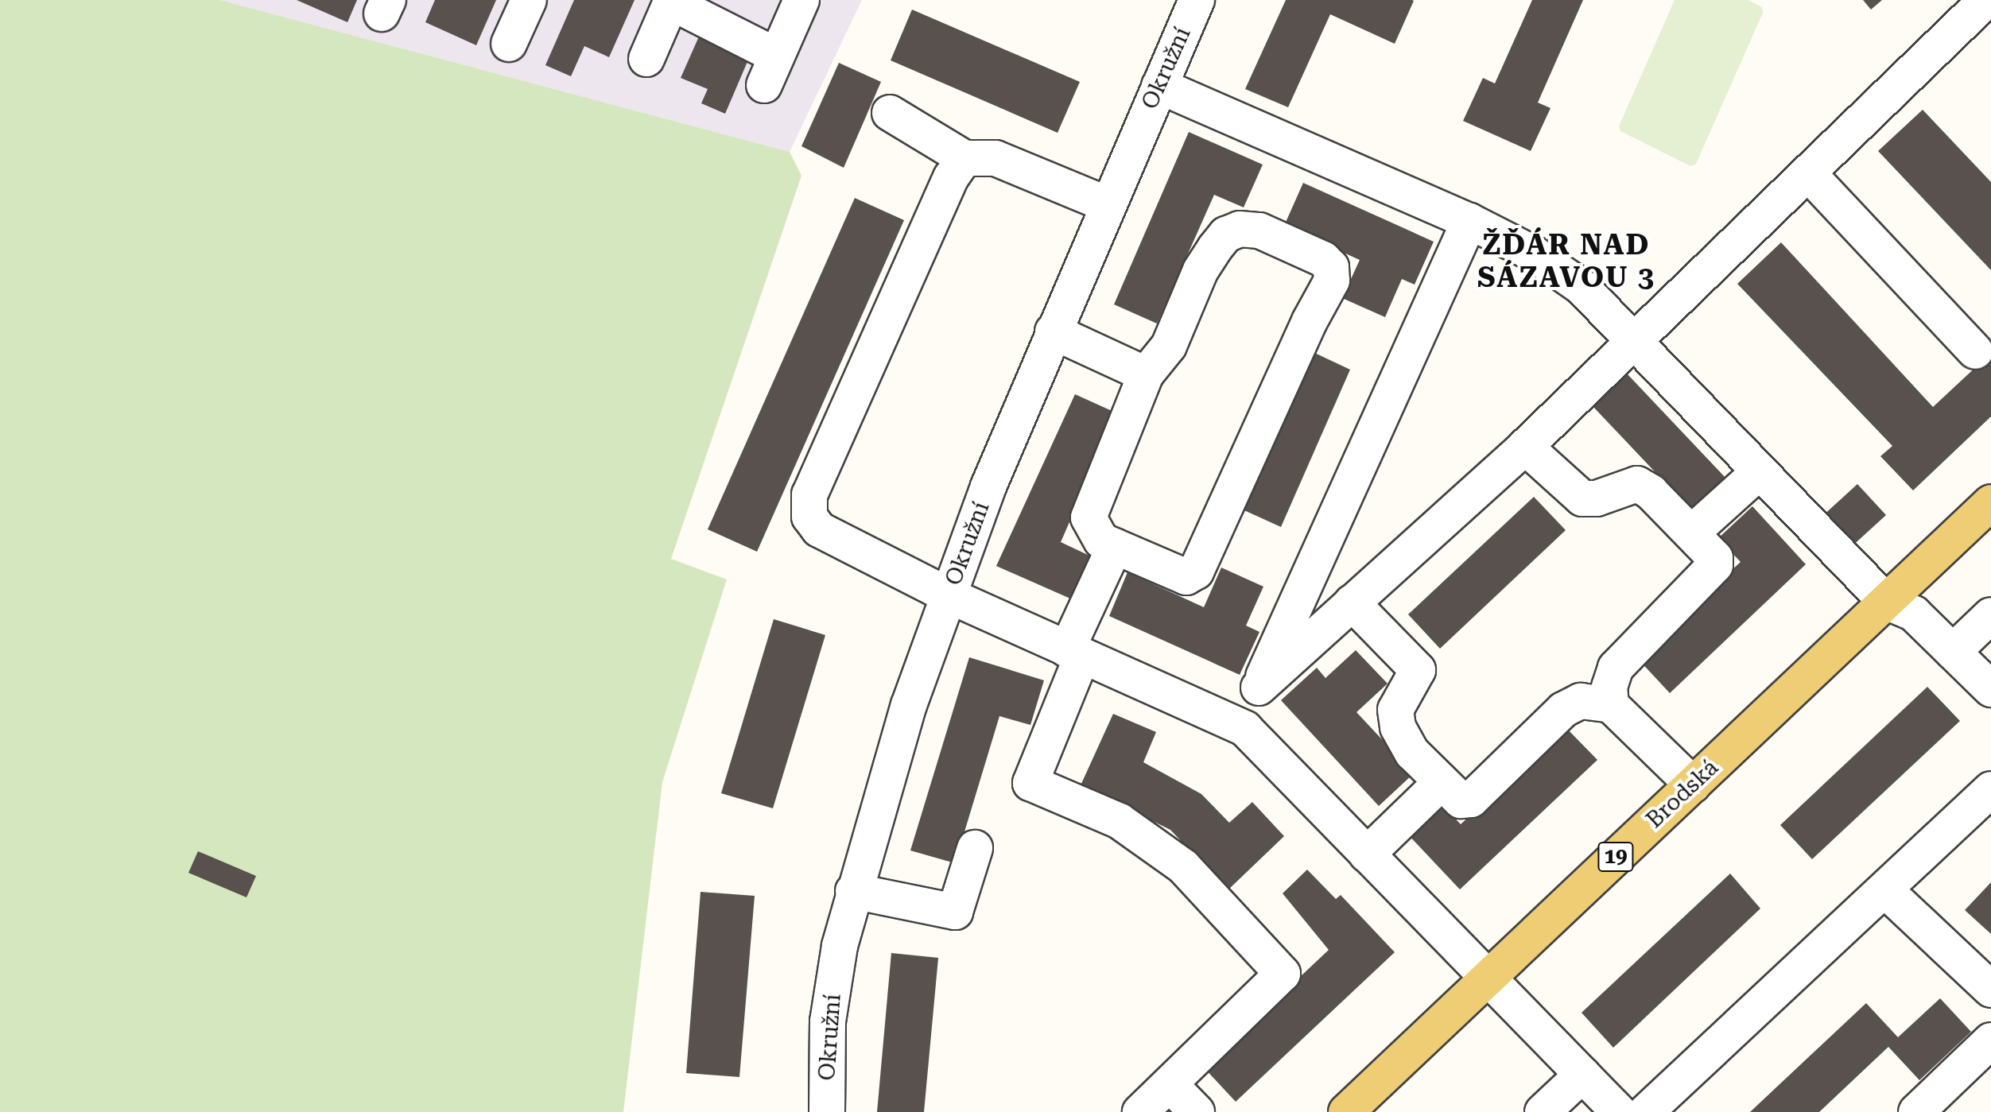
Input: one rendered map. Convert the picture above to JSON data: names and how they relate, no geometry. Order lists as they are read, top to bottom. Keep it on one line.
{"streets":{"main road":["Brodská","19"],"street":["Okružní"]},"districts":["ŽĎÁR NAD SÁZAVOU 3"]}
